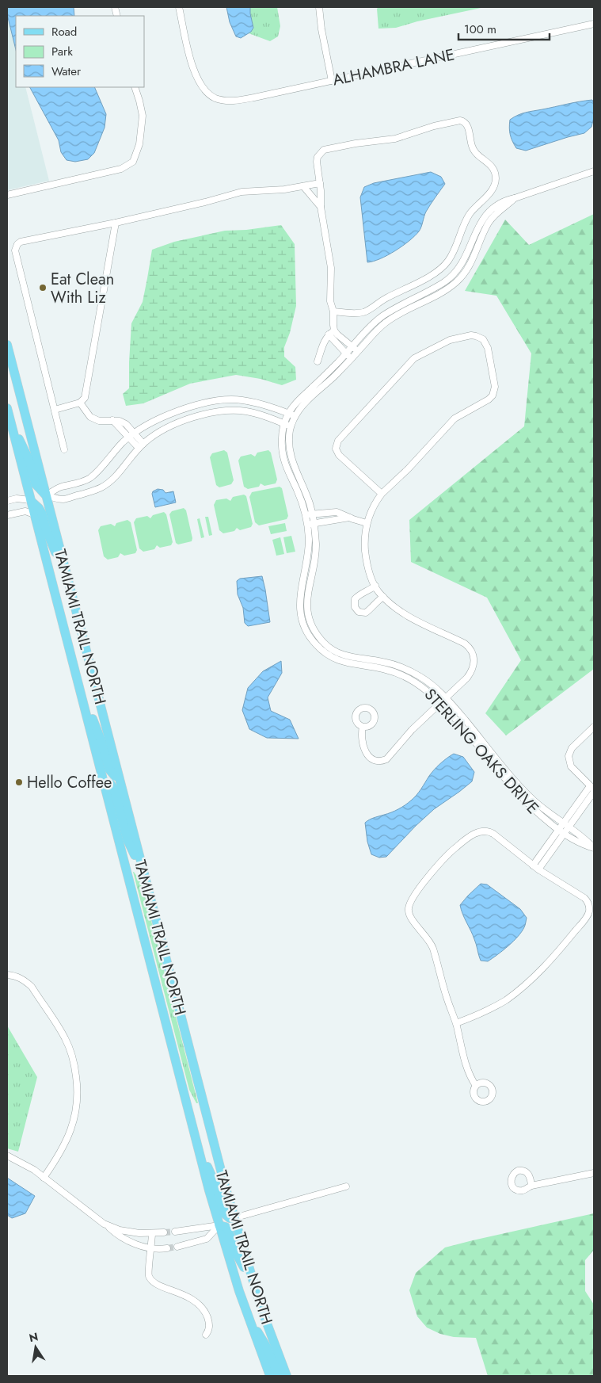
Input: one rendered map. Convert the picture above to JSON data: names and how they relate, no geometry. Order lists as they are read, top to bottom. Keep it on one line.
{"streets":{"main road":["TAMIAMI TRAIL NORTH"],"street":["ALHAMBRA LANE","STERLING OAKS DRIVE"]},"places":["Eat Clean With Liz","Hello Coffee"],"legend":["Road","Park","Water"],"scale_bar":"100 m","north":"top"}
